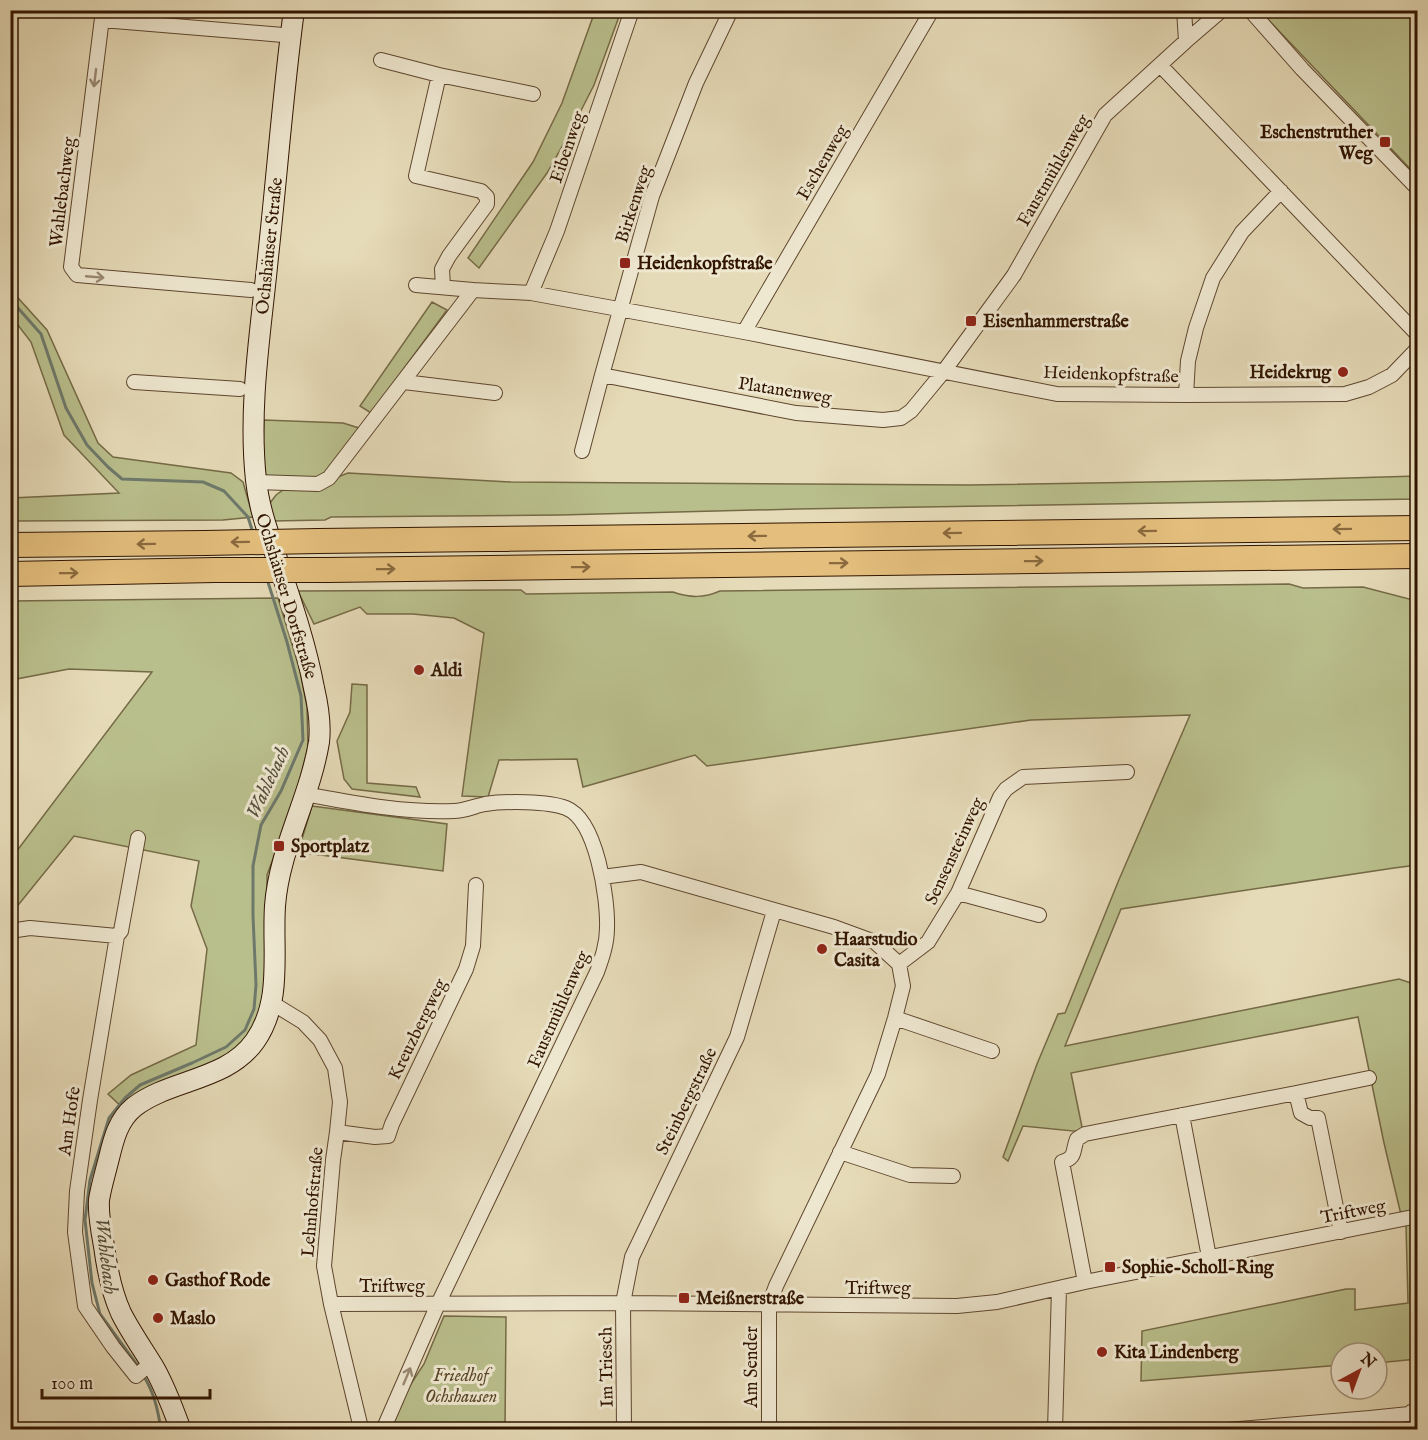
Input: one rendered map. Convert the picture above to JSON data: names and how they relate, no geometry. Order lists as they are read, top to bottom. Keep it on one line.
{"streets":{"main road":["Ochshäuser Straße","Ochshäuser Dorfstraße"],"street":["Eibenweg","Eschenweg","Faustmühlenweg","Wahlebachweg","Birkenweg","Heidenkopfstraße","Platanenweg","Sensensteinweg","Kreuzbergweg","Steinbergstraße","Am Hofe","Lehnhofstraße","Triftweg","Im Triesch","Am Sender"]},"crossings":[["Eibenweg","Heidenkopfstraße"],["Eschenweg","Heidenkopfstraße"],["Faustmühlenweg","Heidenkopfstraße"],["Faustmühlenweg","Platanenweg"],["Faustmühlenweg","Ochshäuser Dorfstraße"],["Faustmühlenweg","Triftweg"],["Birkenweg","Heidenkopfstraße"],["Birkenweg","Platanenweg"],["Ochshäuser Straße","Ochshäuser Dorfstraße"],["Heidenkopfstraße","Platanenweg"],["Ochshäuser Dorfstraße","Am Hofe"],["Ochshäuser Dorfstraße","Lehnhofstraße"],["Kreuzbergweg","Lehnhofstraße"],["Steinbergstraße","Triftweg"],["Steinbergstraße","Im Triesch"],["Lehnhofstraße","Triftweg"],["Triftweg","Im Triesch"],["Triftweg","Am Sender"]],"water":["Wahlebach"],"parks":["Friedhof Ochshausen"],"places":{"transit":["Eschenstruther Weg","Heidenkopfstraße","Eisenhammerstraße","Sportplatz","Sophie-Scholl-Ring","Meißnerstraße"],"other":["Heidekrug","Aldi","Haarstudio Casita","Gasthof Rode","Maslo","Kita Lindenberg"]},"scale_bar":"100 m","north":"top right"}
